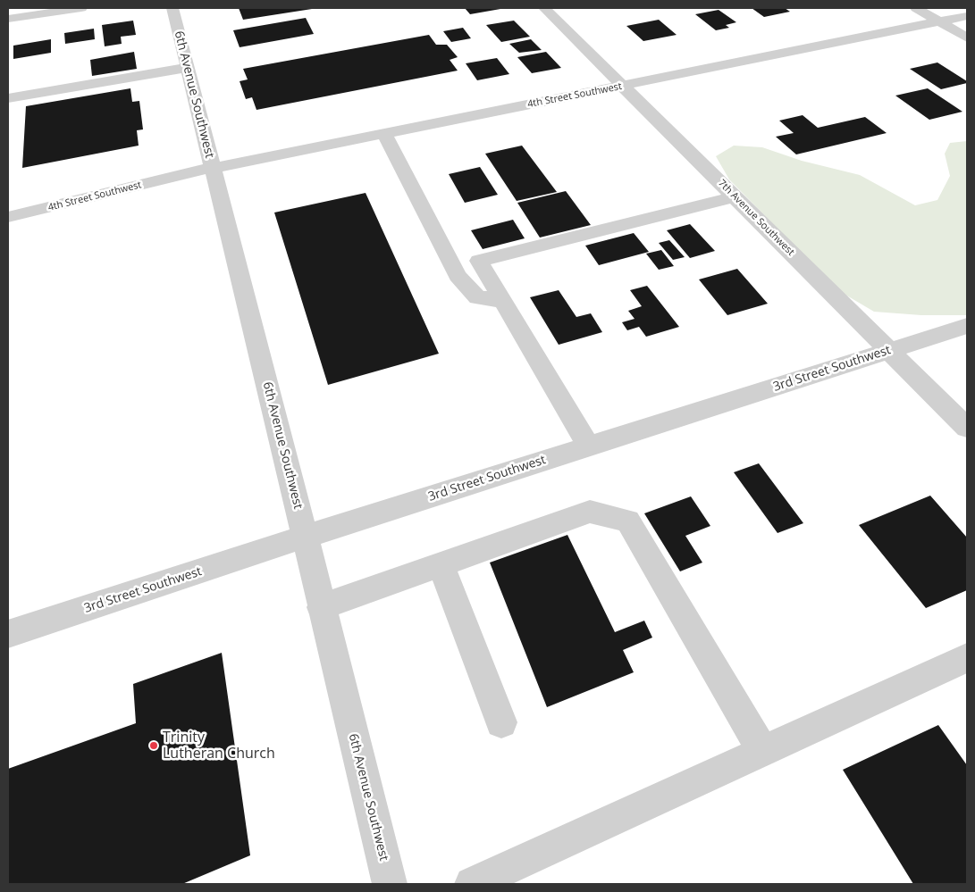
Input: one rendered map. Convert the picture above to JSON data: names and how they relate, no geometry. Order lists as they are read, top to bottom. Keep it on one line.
{"streets":{"street":["6th Avenue Southwest","4th Street Southwest","7th Avenue Southwest","3rd Street Southwest"]},"crossings":[["6th Avenue Southwest","4th Street Southwest"],["6th Avenue Southwest","3rd Street Southwest"],["4th Street Southwest","7th Avenue Southwest"],["7th Avenue Southwest","3rd Street Southwest"]],"places":["Trinity Lutheran Church"]}
